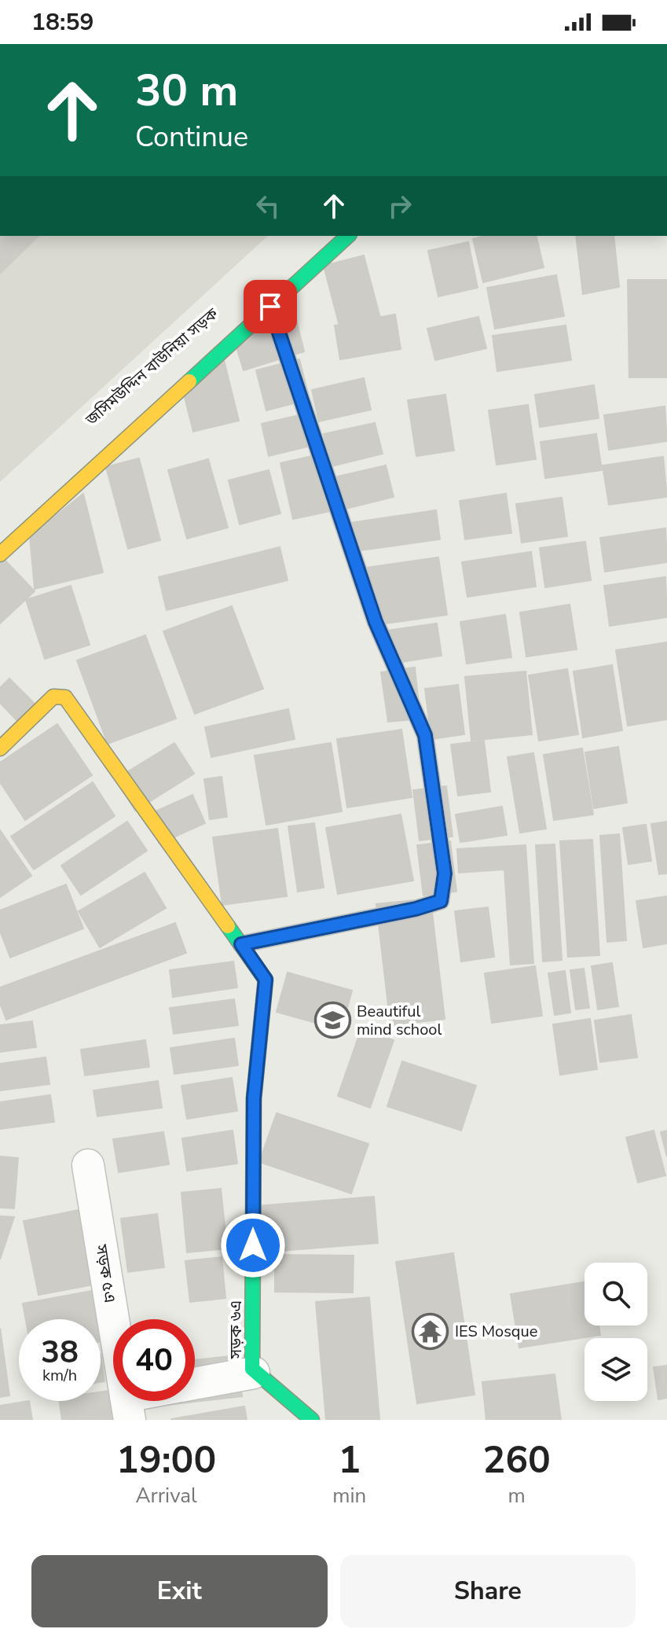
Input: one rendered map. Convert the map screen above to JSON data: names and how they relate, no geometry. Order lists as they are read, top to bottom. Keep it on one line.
{"streets":{"street":["সড়ক ৫এ","সড়ক ৬এ"]},"places":{"school or university":["Beautiful mind school"],"temple":["IES Mosque"]},"page":{"status":"18:59","turn":["30 m","Continue"],"speed":"38 km/h","limit":"40","eta":["19:00","Arrival","1","min","260","m"],"buttons":["Exit","Share"]}}
